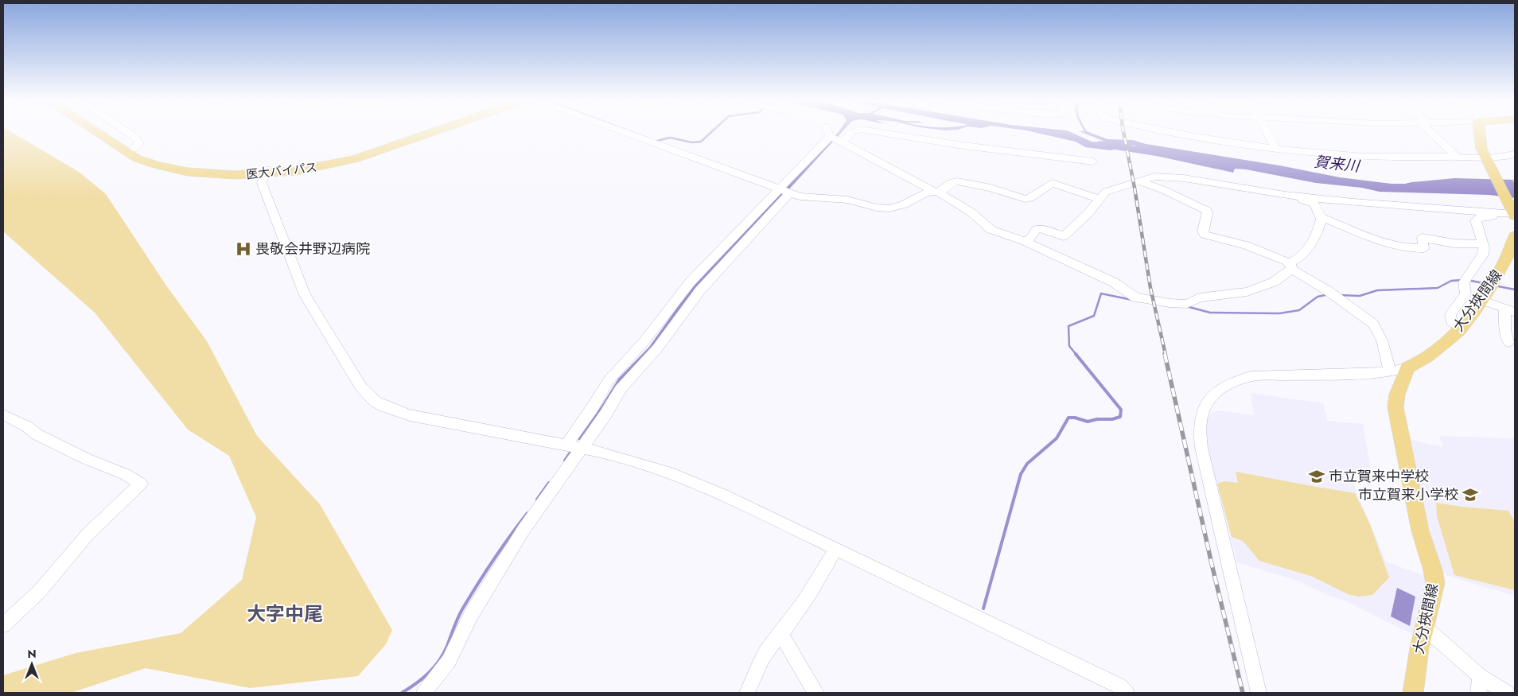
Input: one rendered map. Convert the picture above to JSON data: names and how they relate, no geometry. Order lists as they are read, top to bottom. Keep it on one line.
{"streets":{"main road":["医大バイパス","大分挾間線"]},"districts":["大字中尾"],"water":["賀来川"],"places":{"hospital":["畏敬会井野辺病院"],"school or university":["市立賀来中学校","市立賀来小学校"]},"north":"top"}
